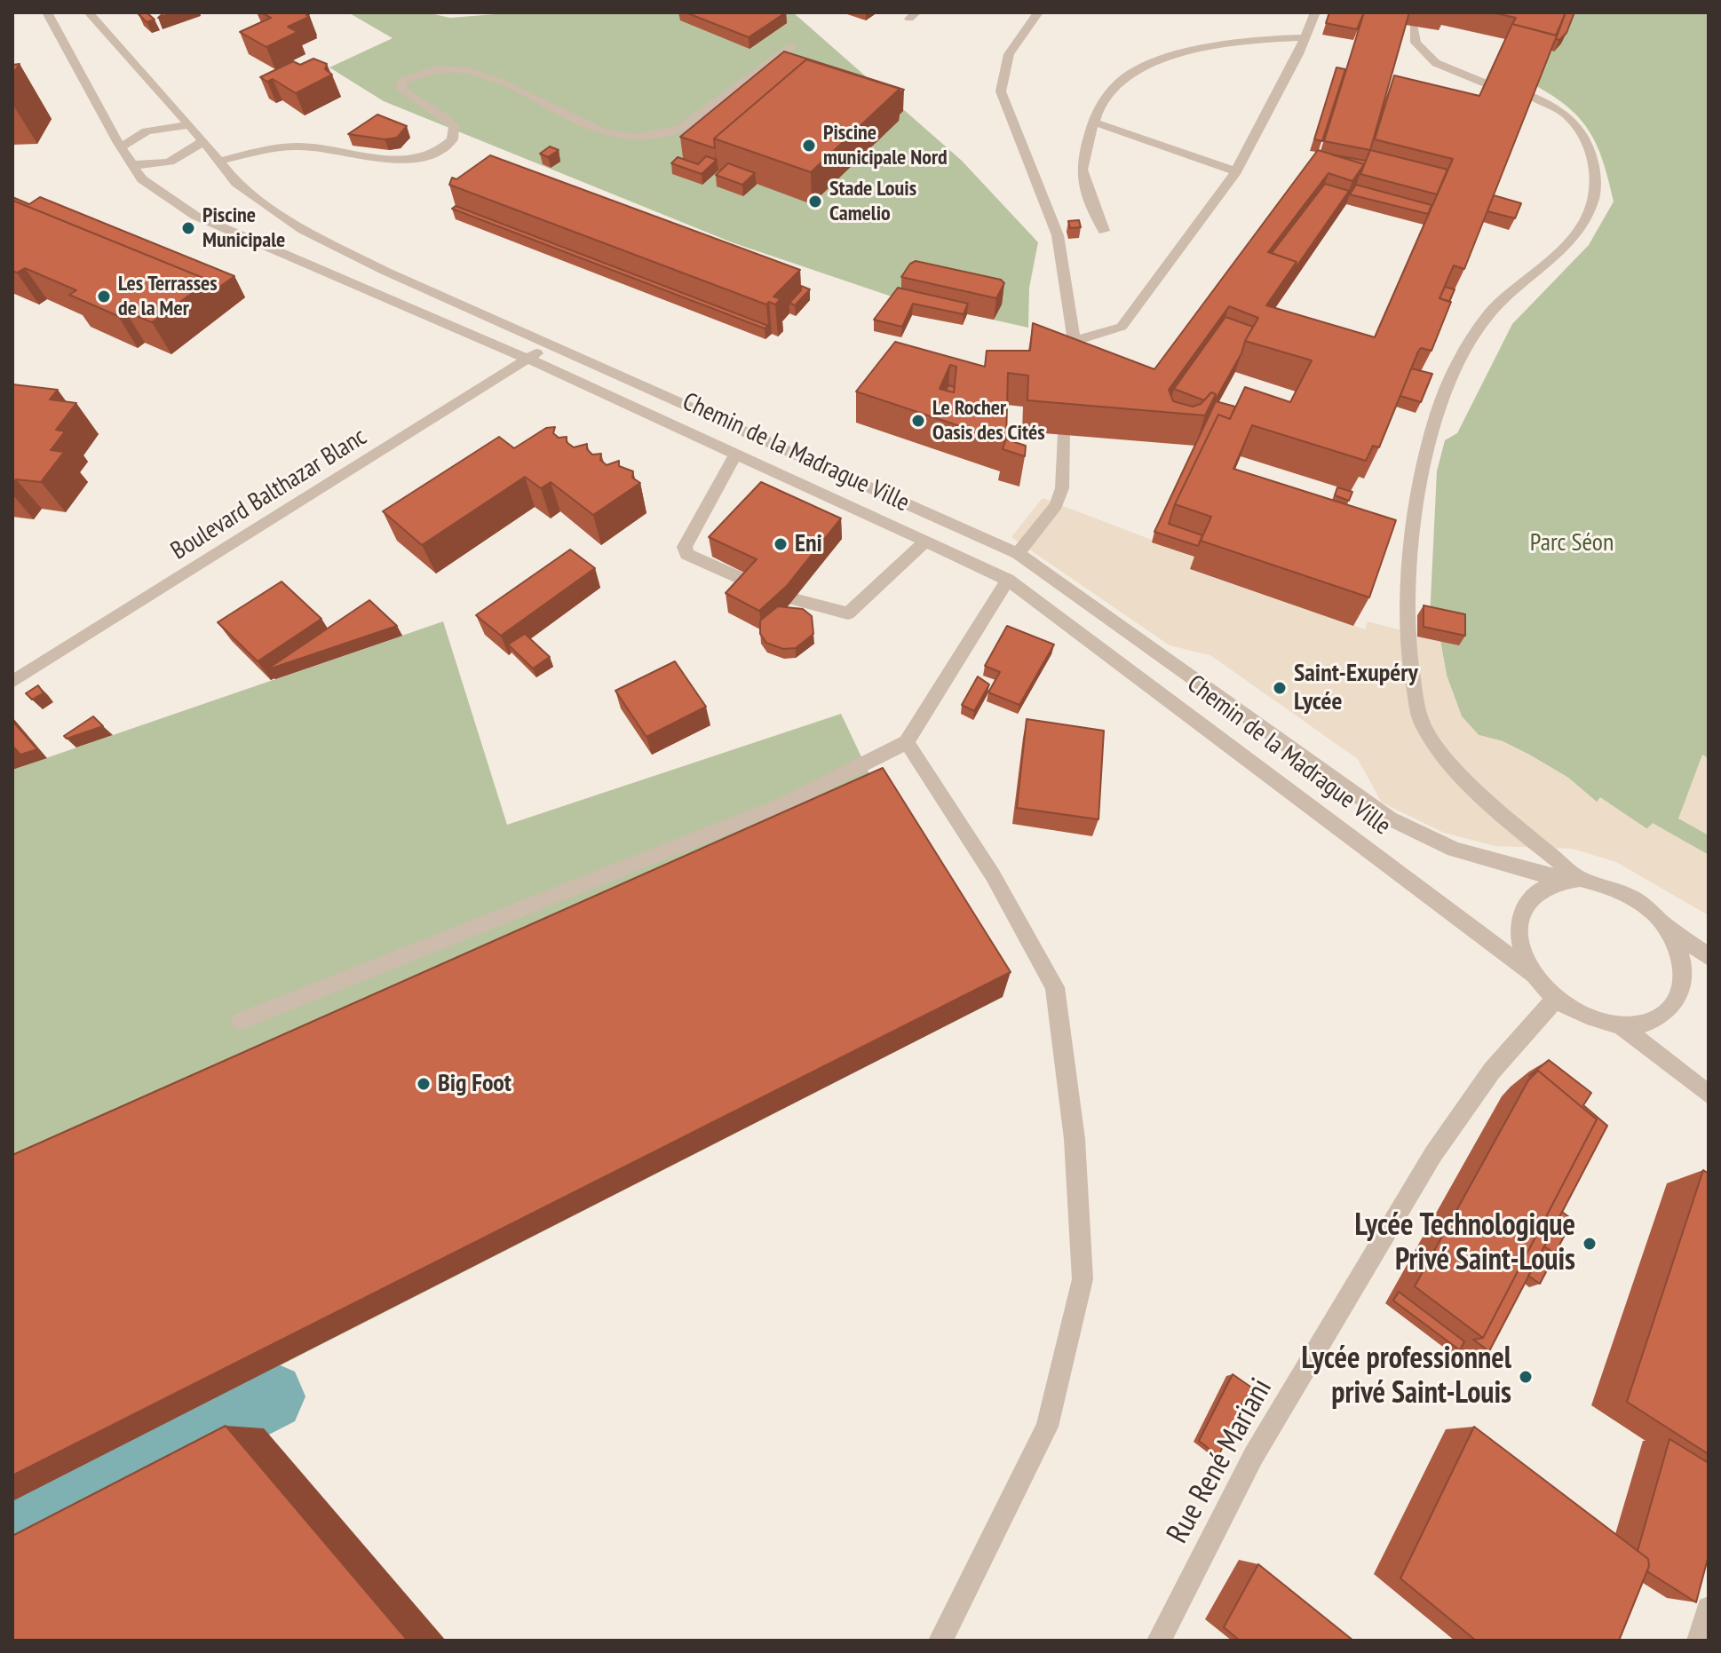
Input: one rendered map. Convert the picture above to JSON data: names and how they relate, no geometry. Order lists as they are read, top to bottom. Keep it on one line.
{"streets":{"street":["Chemin de la Madrague Ville","Boulevard Balthazar Blanc","Rue René Mariani"]},"crossings":[["Chemin de la Madrague Ville","Boulevard Balthazar Blanc"],["Chemin de la Madrague Ville","Rue René Mariani"]],"parks":["Parc Séon"],"places":["Piscine municipale Nord","Stade Louis Camelio","Piscine Municipale","Les Terrasses de la Mer","Le Rocher Oasis des Cités","Eni","Saint-Exupéry Lycée","Big Foot","Lycée Technologique Privé Saint-Louis","Lycée professionnel privé Saint-Louis"]}
